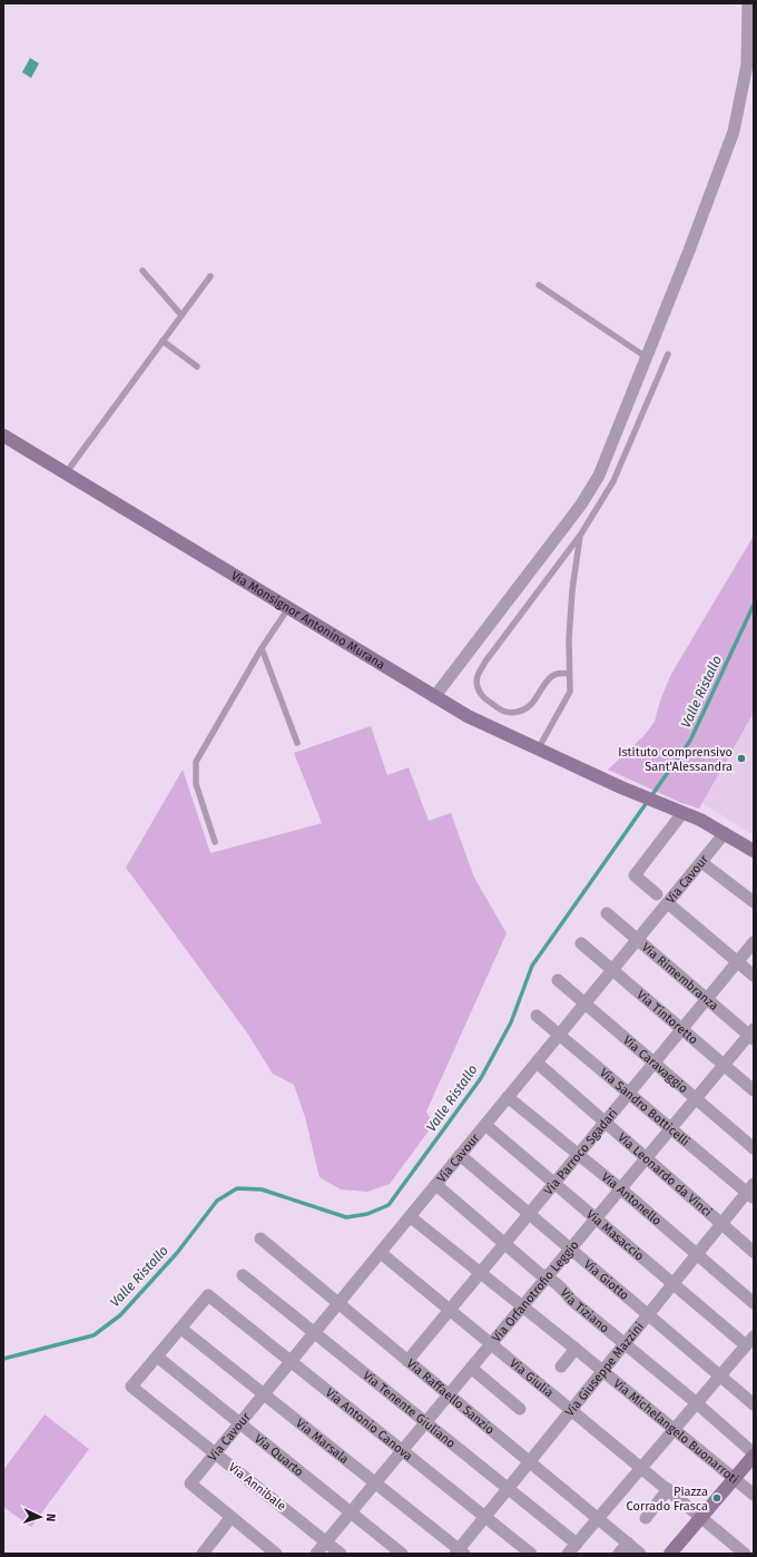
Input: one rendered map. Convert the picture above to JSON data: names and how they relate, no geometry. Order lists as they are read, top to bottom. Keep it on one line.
{"streets":{"street":["Via Monsignor Antonino Murana","Via Cavour","Via Rimembranza","Via Tintoretto","Via Caravaggio","Via Sandro Botticelli","Via Parroco Sgadari","Via Leonardo da Vinci","Via Antonello","Via Masaccio","Via Giotto","Via Orfanotrofio Leggio","Via Tiziano","Via Giuseppe Mazzini","Via Giulia","Via Raffaello Sanzio","Via Tenente Giuliano","Via Antonio Canova","Via Michelangelo Buonarroti","Via Marsala","Via Quarto","Via Annibale"]},"crossings":[["Via Cavour","Via Rimembranza"],["Via Cavour","Via Tintoretto"],["Via Cavour","Via Caravaggio"],["Via Cavour","Via Sandro Botticelli"],["Via Cavour","Via Leonardo da Vinci"],["Via Cavour","Via Antonello"],["Via Cavour","Via Masaccio"],["Via Cavour","Via Giotto"],["Via Cavour","Via Tiziano"],["Via Cavour","Via Giulia"],["Via Cavour","Via Raffaello Sanzio"],["Via Cavour","Via Tenente Giuliano"],["Via Cavour","Via Antonio Canova"],["Via Cavour","Via Michelangelo Buonarroti"],["Via Cavour","Via Marsala"],["Via Cavour","Via Quarto"],["Via Cavour","Via Annibale"],["Via Rimembranza","Via Parroco Sgadari"],["Via Rimembranza","Via Orfanotrofio Leggio"],["Via Tintoretto","Via Parroco Sgadari"],["Via Tintoretto","Via Orfanotrofio Leggio"],["Via Caravaggio","Via Parroco Sgadari"],["Via Caravaggio","Via Orfanotrofio Leggio"],["Via Sandro Botticelli","Via Parroco Sgadari"],["Via Sandro Botticelli","Via Orfanotrofio Leggio"],["Via Sandro Botticelli","Via Giuseppe Mazzini"],["Via Parroco Sgadari","Via Leonardo da Vinci"],["Via Parroco Sgadari","Via Antonello"],["Via Parroco Sgadari","Via Masaccio"],["Via Parroco Sgadari","Via Giotto"],["Via Parroco Sgadari","Via Tiziano"],["Via Parroco Sgadari","Via Giulia"],["Via Parroco Sgadari","Via Raffaello Sanzio"],["Via Parroco Sgadari","Via Michelangelo Buonarroti"],["Via Leonardo da Vinci","Via Orfanotrofio Leggio"],["Via Leonardo da Vinci","Via Giuseppe Mazzini"],["Via Antonello","Via Orfanotrofio Leggio"],["Via Antonello","Via Giuseppe Mazzini"],["Via Masaccio","Via Orfanotrofio Leggio"],["Via Masaccio","Via Giuseppe Mazzini"],["Via Giotto","Via Orfanotrofio Leggio"],["Via Giotto","Via Giuseppe Mazzini"],["Via Orfanotrofio Leggio","Via Tiziano"],["Via Orfanotrofio Leggio","Via Giulia"],["Via Orfanotrofio Leggio","Via Raffaello Sanzio"],["Via Orfanotrofio Leggio","Via Tenente Giuliano"],["Via Orfanotrofio Leggio","Via Antonio Canova"],["Via Orfanotrofio Leggio","Via Michelangelo Buonarroti"],["Via Orfanotrofio Leggio","Via Marsala"],["Via Orfanotrofio Leggio","Via Quarto"],["Via Orfanotrofio Leggio","Via Annibale"],["Via Tiziano","Via Giuseppe Mazzini"],["Via Giuseppe Mazzini","Via Giulia"],["Via Giuseppe Mazzini","Via Raffaello Sanzio"],["Via Giuseppe Mazzini","Via Tenente Giuliano"],["Via Giuseppe Mazzini","Via Antonio Canova"],["Via Giuseppe Mazzini","Via Michelangelo Buonarroti"],["Via Giuseppe Mazzini","Via Marsala"],["Via Antonio Canova","Via Marsala"],["Via Quarto","Via Annibale"]],"water":["Valle Ristallo"],"places":["Istituto comprensivo Sant'Alessandra","Piazza Corrado Frasca"],"north":"right"}
